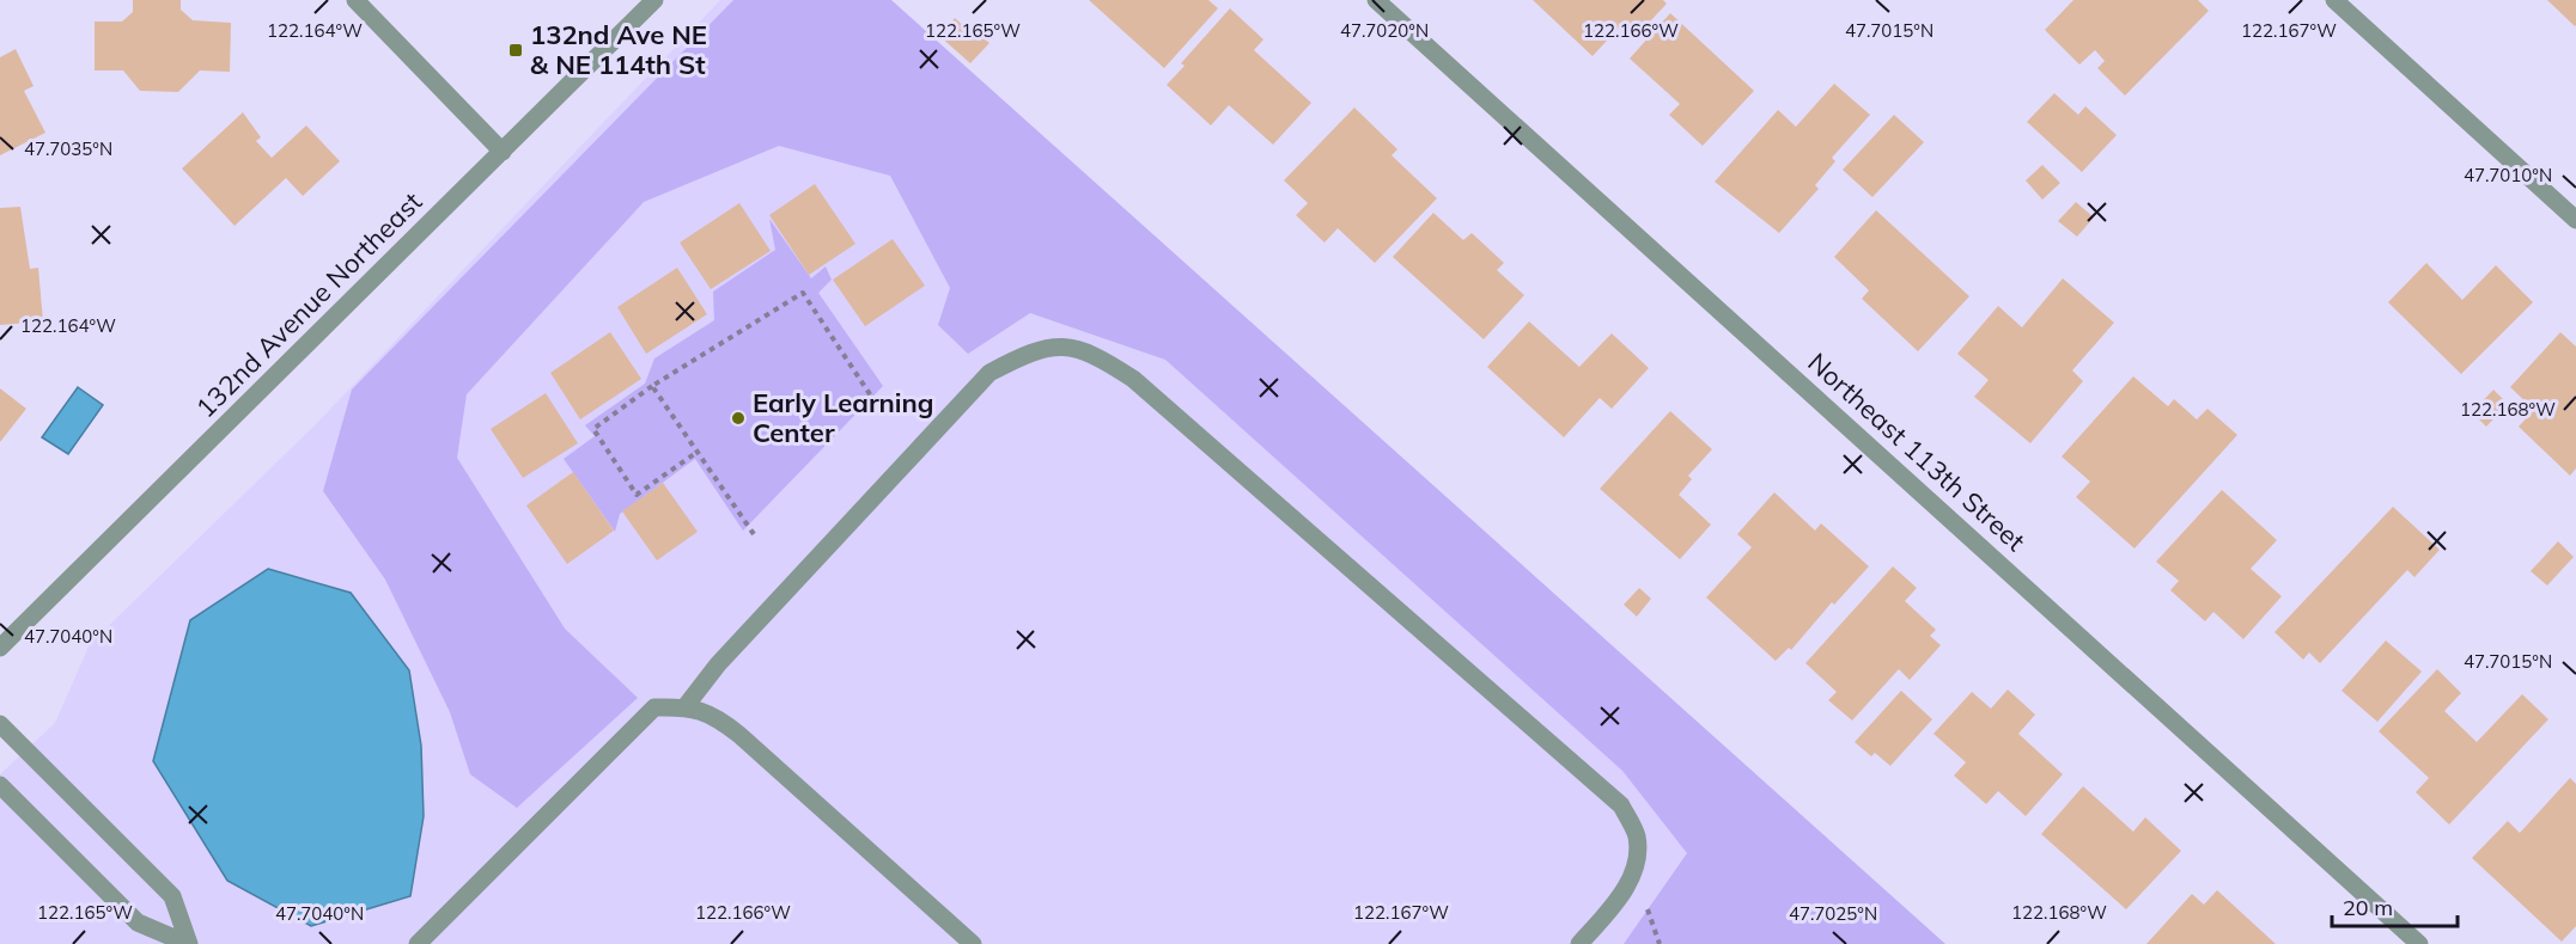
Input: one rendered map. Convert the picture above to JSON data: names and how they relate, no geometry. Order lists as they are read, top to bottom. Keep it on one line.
{"streets":{"street":["132nd Avenue Northeast","Northeast 113th Street"]},"places":{"transit":["132nd Ave NE & NE 114th St"],"other":["Early Learning Center"]},"scale_bar":"20 m","coordinates":["47.7020°N","47.7015°N","122.165°W","122.166°W","122.164°W","122.167°W","47.7035°N","47.7010°N","122.168°W","47.7040°N","47.7025°N"]}
